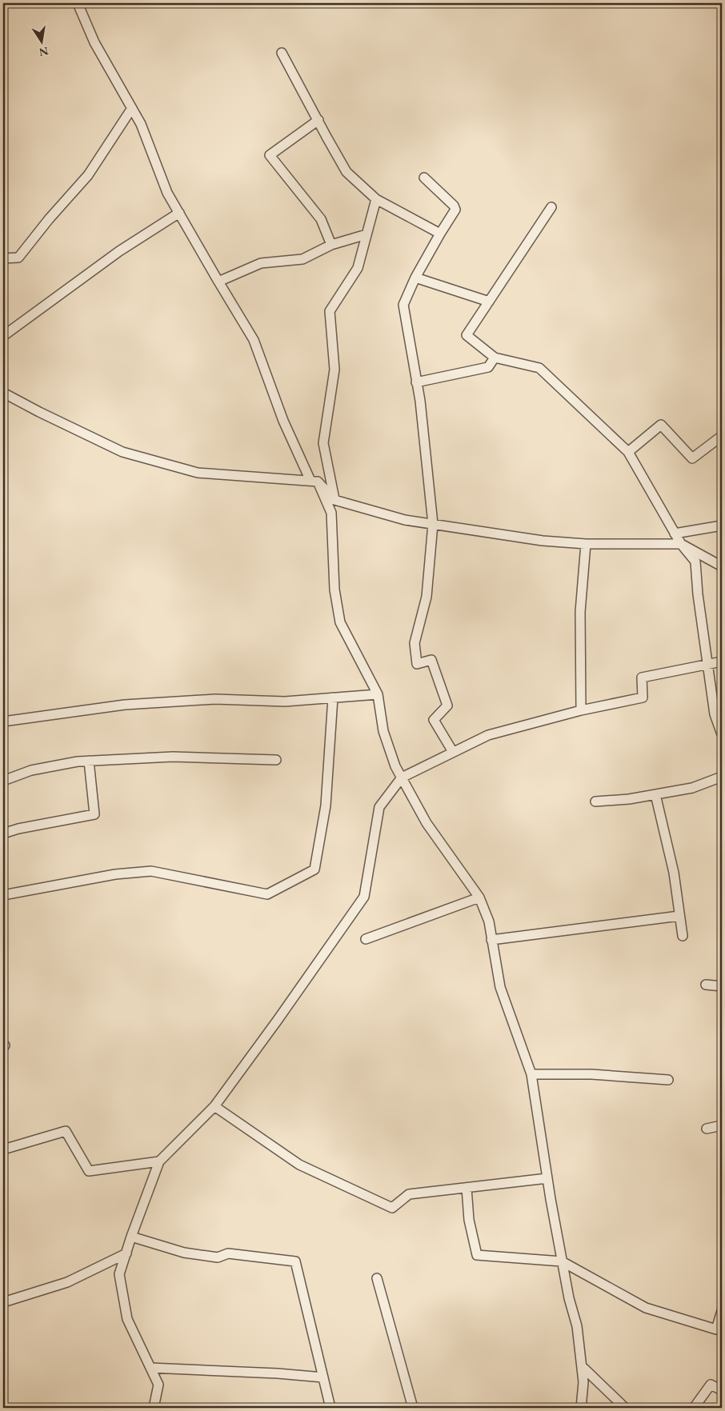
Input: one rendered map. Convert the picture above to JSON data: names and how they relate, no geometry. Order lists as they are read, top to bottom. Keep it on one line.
{"north":"bottom"}
